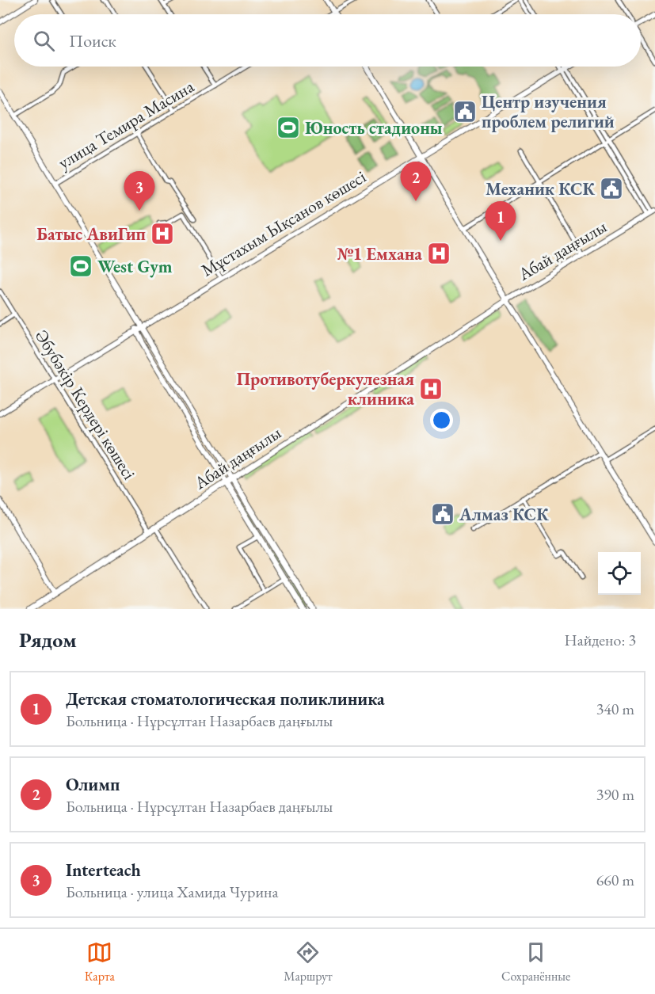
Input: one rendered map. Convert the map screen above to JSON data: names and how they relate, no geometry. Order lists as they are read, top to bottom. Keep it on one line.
{"streets":{"main road":["Абай даңғылы"],"street":["улица Темира Масина","Мұстахым Ықсанов көшесі","Әбубәкір Кердері көшесі"]},"crossings":[["Мұстахым Ықсанов көшесі","Әбубәкір Кердері көшесі"],["Абай даңғылы","Әбубәкір Кердері көшесі"]],"places":{"public building":["Центр изучения проблем религий","Механик КСК","Алмаз КСК"],"sports":["Юность стадионы","West Gym"],"hospital":["Батыс АвиГип","№1 Емхана","Противотуберкулезная клиника"]},"page":{"search":"Поиск","pins":["2","3","1"],"heading":["Рядом","Найдено: 3"],"list":[{"mark":"1","name":"Детская стоматологическая поликлиника","note":"Больница · Нұрсұлтан Назарбаев даңғылы","value":"340 m"},{"mark":"2","name":"Олимп","note":"Больница · Нұрсұлтан Назарбаев даңғылы","value":"390 m"},{"mark":"3","name":"Interteach","note":"Больница · улица Хамида Чурина","value":"660 m"}],"nav":["Карта","Маршрут","Сохранённые"]}}
